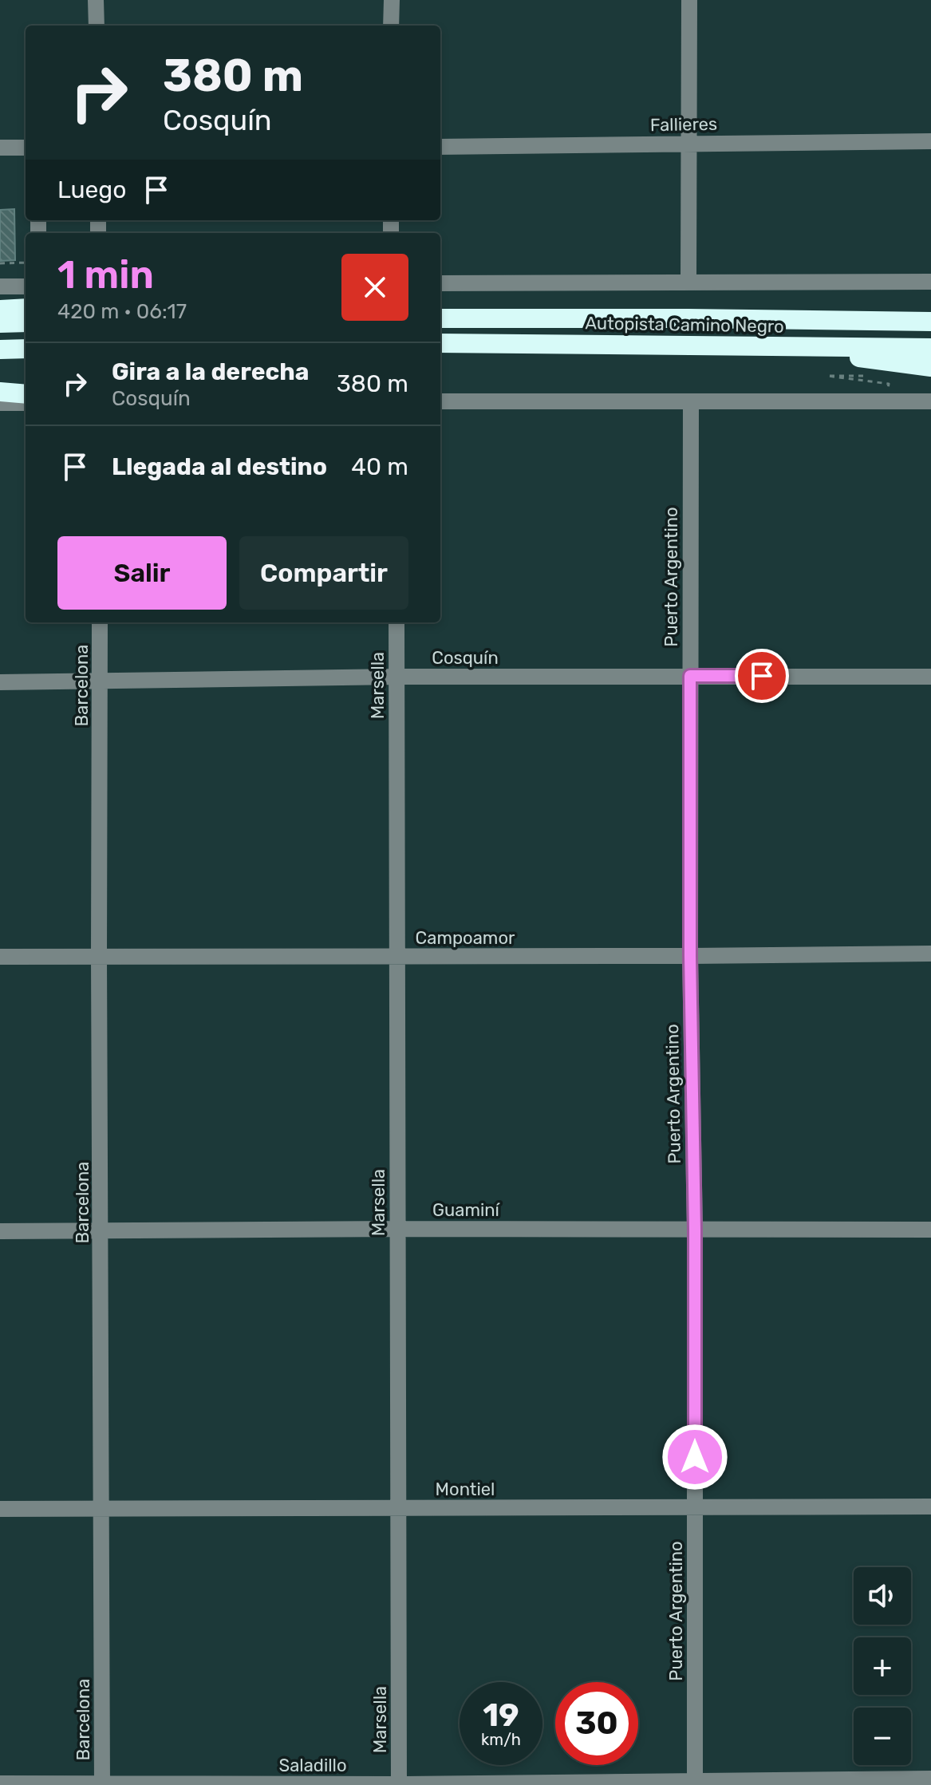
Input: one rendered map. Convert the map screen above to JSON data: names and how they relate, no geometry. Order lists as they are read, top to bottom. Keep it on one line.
{"streets":{"highway":["Autopista Camino Negro"],"street":["Fallieres","Puerto Argentino","Cosquín","Barcelona","Marsella","Campoamor","Guaminí","Montiel","Saladillo"]},"crossings":[["Puerto Argentino","Cosquín"],["Puerto Argentino","Campoamor"],["Puerto Argentino","Guaminí"],["Puerto Argentino","Montiel"],["Puerto Argentino","Saladillo"],["Cosquín","Barcelona"],["Cosquín","Marsella"],["Barcelona","Campoamor"],["Barcelona","Guaminí"],["Barcelona","Montiel"],["Barcelona","Saladillo"],["Marsella","Campoamor"],["Marsella","Guaminí"],["Marsella","Montiel"],["Marsella","Saladillo"]],"page":{"turn":["380 m","Cosquín"],"then":"Luego","heading":["1 min","420 m · 06:17"],"list":[{"name":"Gira a la derecha","note":"Cosquín","value":"380 m"},{"name":"Llegada al destino","value":"40 m"}],"buttons":["Salir","Compartir"],"map_buttons":["+","−"],"speed":"19 km/h","limit":"30"}}
